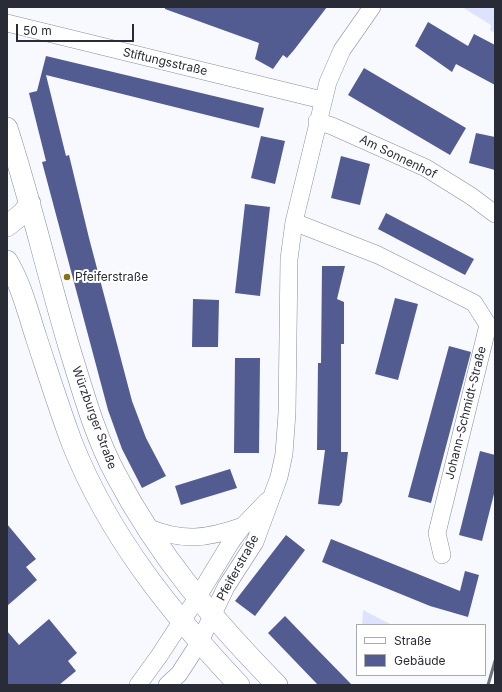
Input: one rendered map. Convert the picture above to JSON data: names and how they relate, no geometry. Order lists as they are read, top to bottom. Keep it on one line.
{"streets":{"main road":["Würzburger Straße"],"street":["Stiftungsstraße","Am Sonnenhof","Johann-Schmidt-Straße","Pfeiferstraße"]},"crossings":[["Stiftungsstraße","Pfeiferstraße"],["Am Sonnenhof","Pfeiferstraße"],["Johann-Schmidt-Straße","Pfeiferstraße"],["Würzburger Straße","Pfeiferstraße"]],"places":["Pfeiferstraße"],"legend":["Straße","Gebäude"],"scale_bar":"50 m"}
